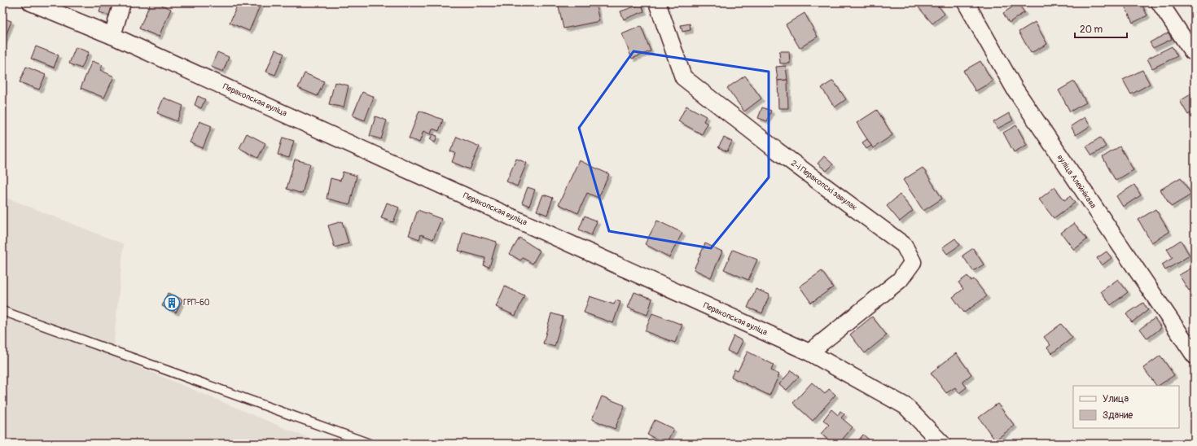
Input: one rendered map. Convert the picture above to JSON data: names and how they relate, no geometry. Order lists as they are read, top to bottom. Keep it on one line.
{"streets":{"street":["Перакопская вуліца","вуліца Алейнікава","2-і Перакопскі завулак"]},"crossings":[["Перакопская вуліца","2-і Перакопскі завулак"]],"places":{"building":["ГРП-60"]},"legend":["Улица","Здание"],"scale_bar":"20 m"}
